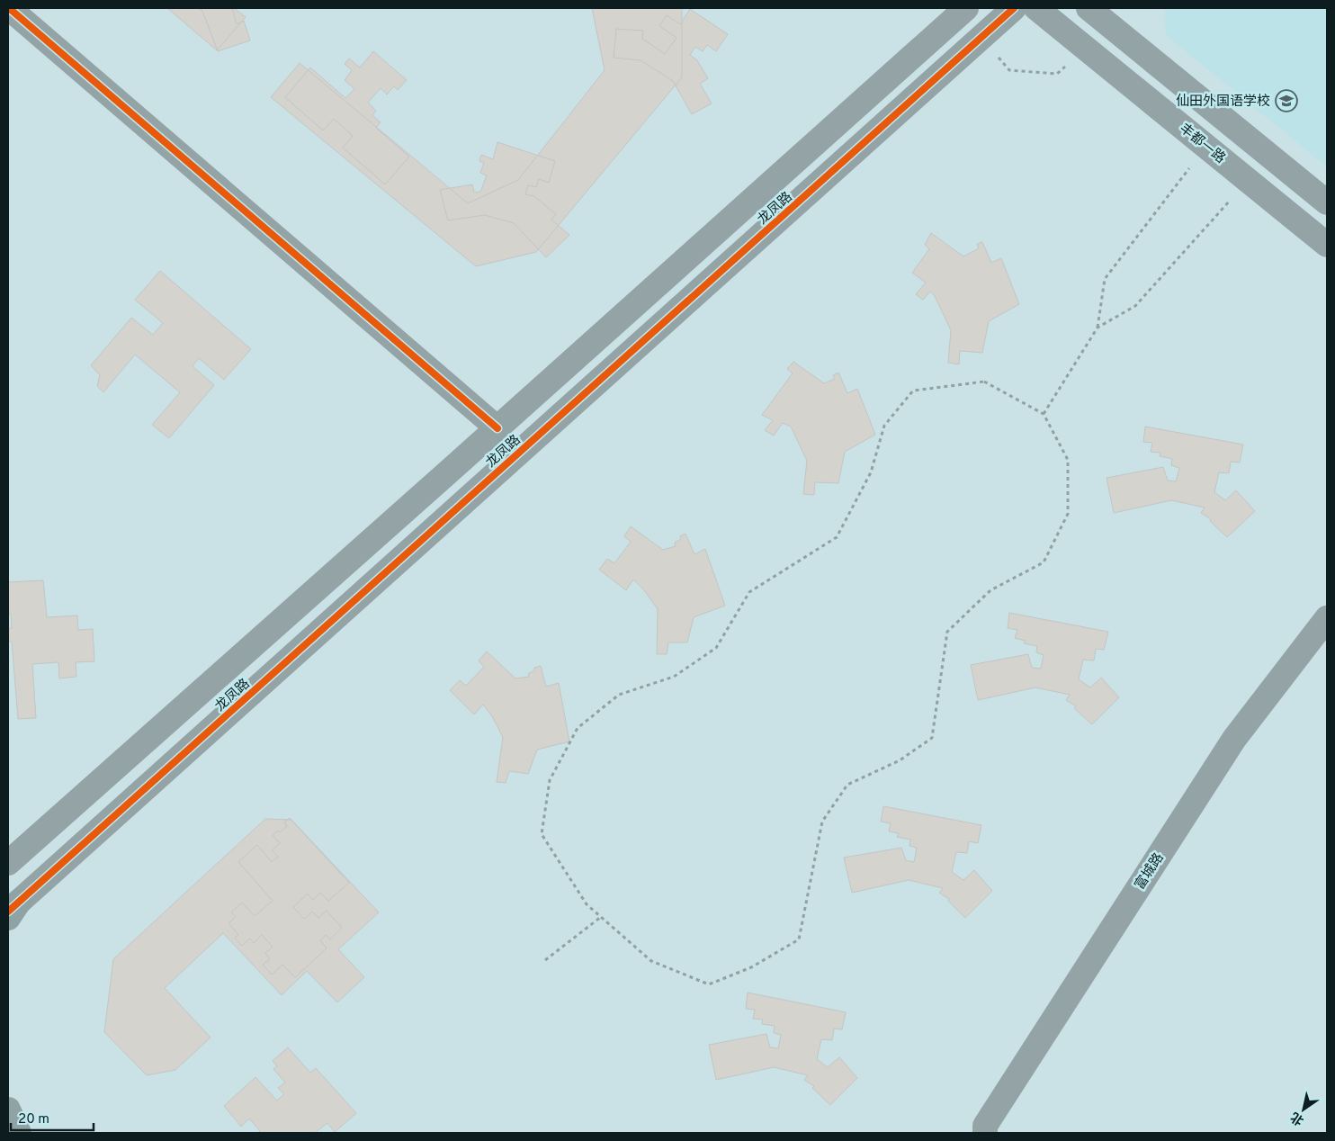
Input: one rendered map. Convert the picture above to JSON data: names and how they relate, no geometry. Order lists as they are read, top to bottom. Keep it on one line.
{"streets":{"street":["丰都一路","龙凤路","富城路"]},"places":{"school or university":["仙田外国语学校"]},"scale_bar":"20 m","north":"bottom left"}
